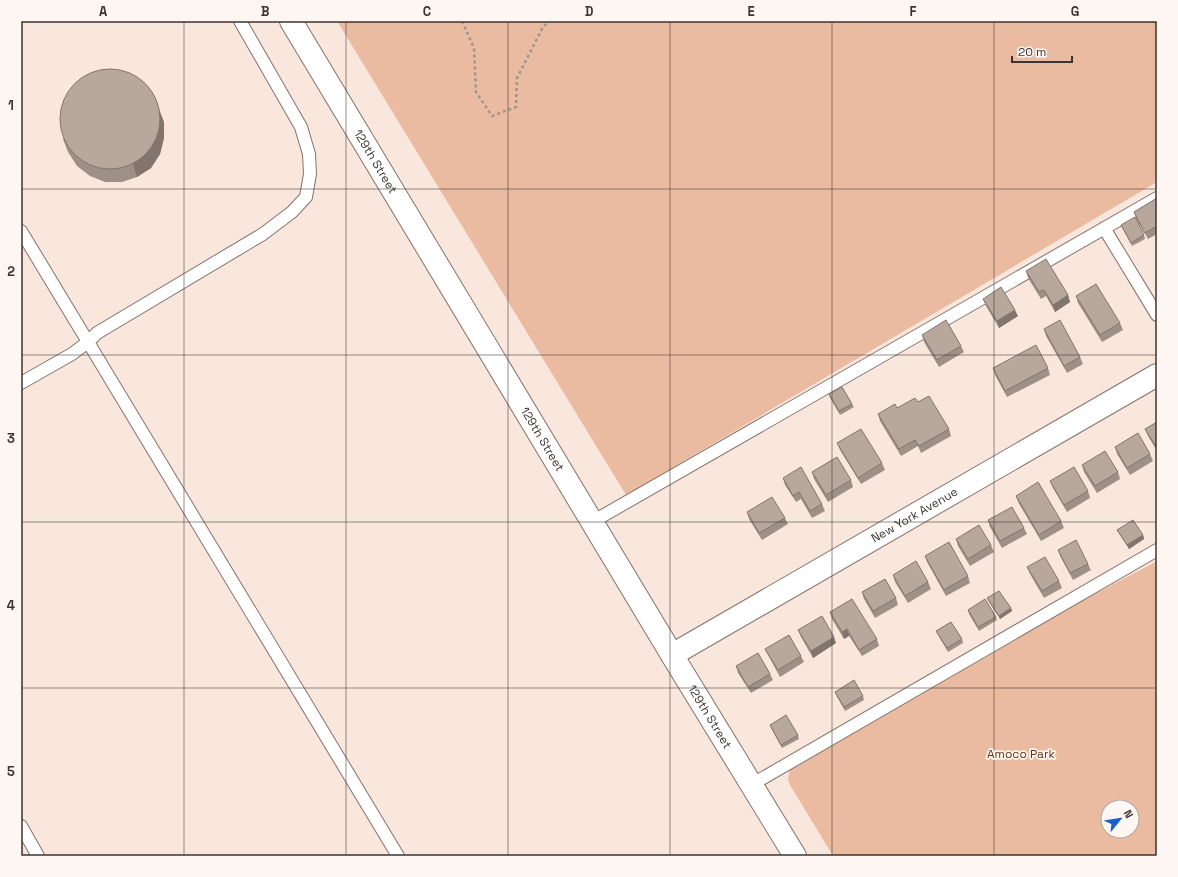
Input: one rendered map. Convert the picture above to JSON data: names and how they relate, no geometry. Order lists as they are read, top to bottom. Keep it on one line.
{"streets":{"main road":["129th Street","New York Avenue"]},"crossings":[["129th Street","New York Avenue"]],"parks":["Amoco Park"],"scale_bar":"20 m","north":"top right","grid":{"columns":["A","B","C","D","E","F","G"],"rows":["1","2","3","4","5"]}}
